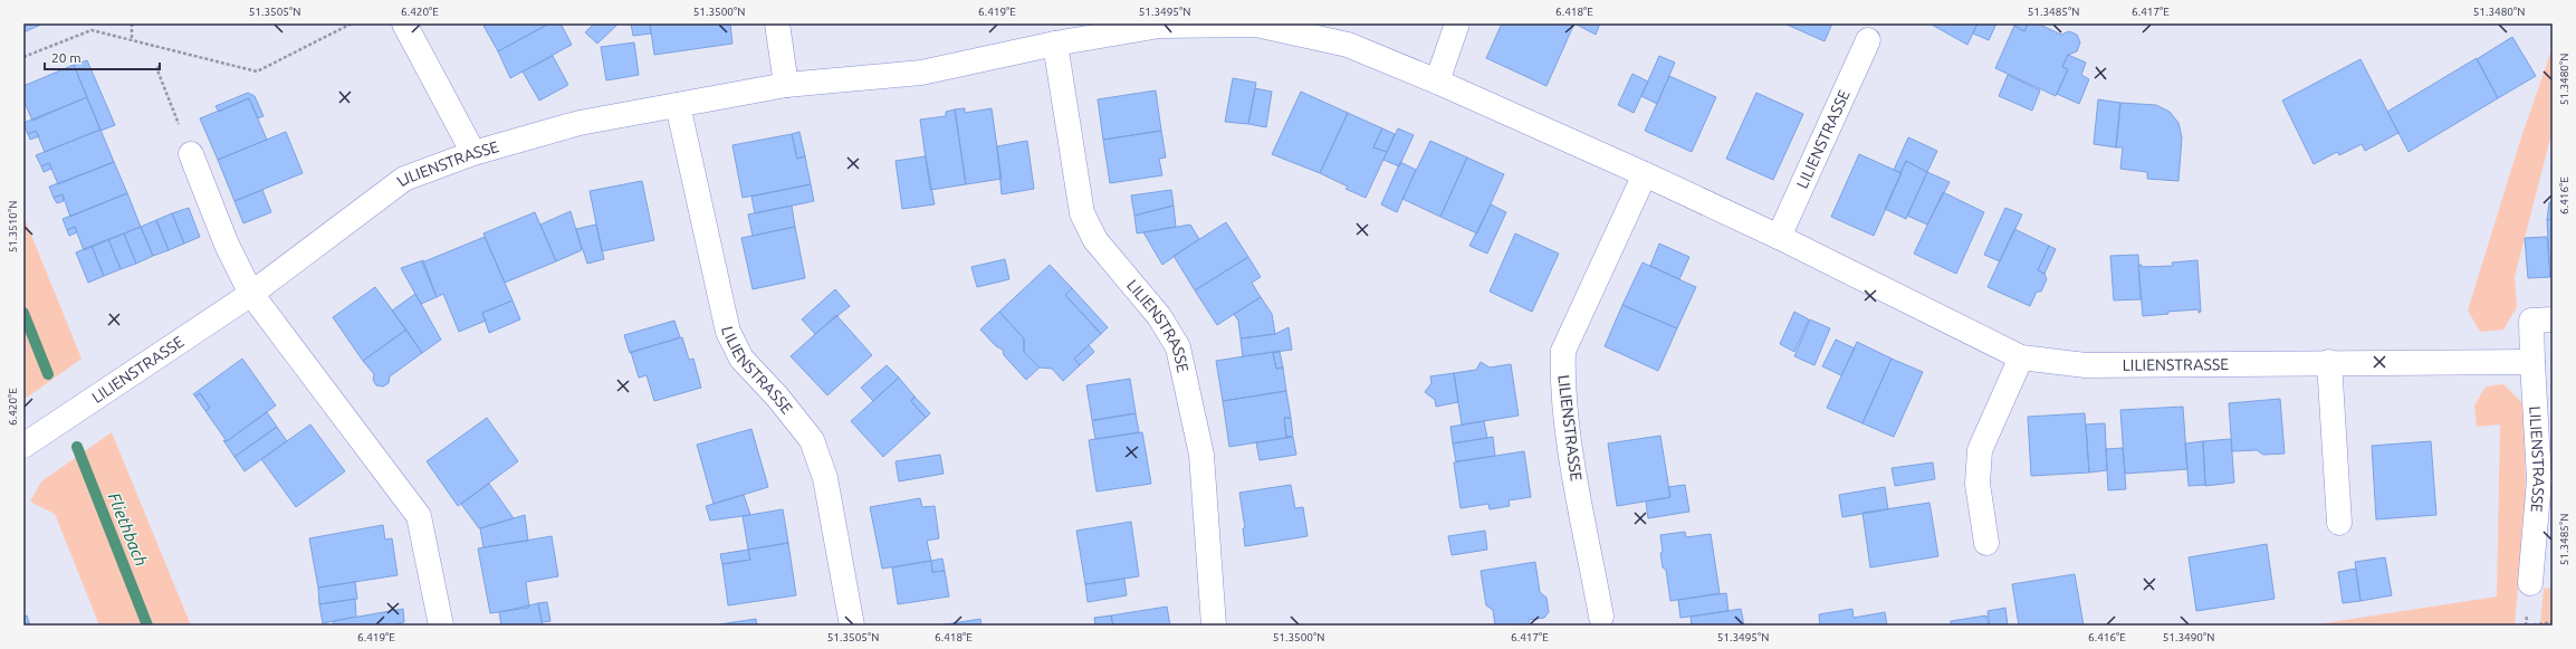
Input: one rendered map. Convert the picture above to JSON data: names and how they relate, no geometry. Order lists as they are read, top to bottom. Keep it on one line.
{"streets":{"street":["LILIENSTRASSE"]},"water":["Fliethbach"],"scale_bar":"20 m","coordinates":["51.3505°N","6.420°E","51.3500°N","6.419°E","51.3495°N","6.418°E","51.3485°N","6.417°E","51.3480°N","6.416°E","51.3510°N","51.3490°N"]}
